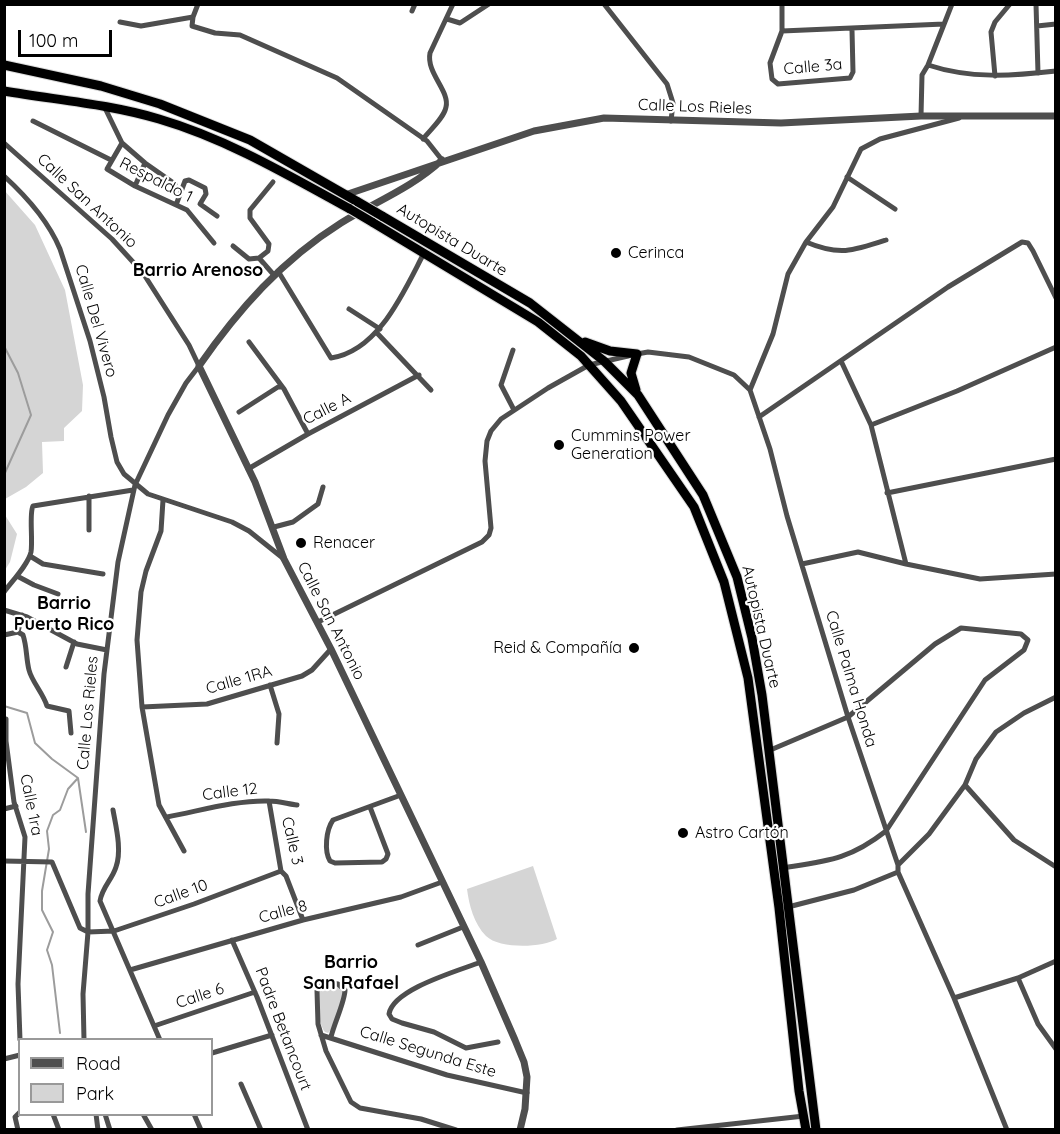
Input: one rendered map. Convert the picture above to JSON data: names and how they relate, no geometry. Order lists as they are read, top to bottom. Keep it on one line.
{"streets":{"highway":["Autopista Duarte"],"street":["Calle 3a","Calle Los Rieles","Respaldo 1","Calle San Antonio","Calle Del Vivero","Calle A","Calle Palma Honda","Calle 1RA","Calle 12","Calle 1ra","Calle 3","Calle 10","Calle 8","Calle 6","Padre Betancourt","Calle Segunda Este"]},"crossings":[["Calle Los Rieles","Calle San Antonio"],["Calle Los Rieles","Autopista Duarte"],["Calle Los Rieles","Calle Del Vivero"],["Calle Los Rieles","Calle 10"],["Calle San Antonio","Calle A"],["Calle San Antonio","Calle 1RA"],["Calle San Antonio","Calle 8"],["Calle San Antonio","Calle Segunda Este"],["Calle 12","Calle 3"],["Calle 3","Calle 10"],["Calle 3","Calle 8"],["Calle 8","Padre Betancourt"],["Calle 6","Padre Betancourt"]],"districts":["Barrio Arenoso","Barrio Puerto Rico","Barrio San Rafael"],"places":["Cerinca","Cummins Power Generation","Renacer","Reid & Compañía","Astro Cartón"],"legend":["Road","Park"],"scale_bar":"100 m"}
